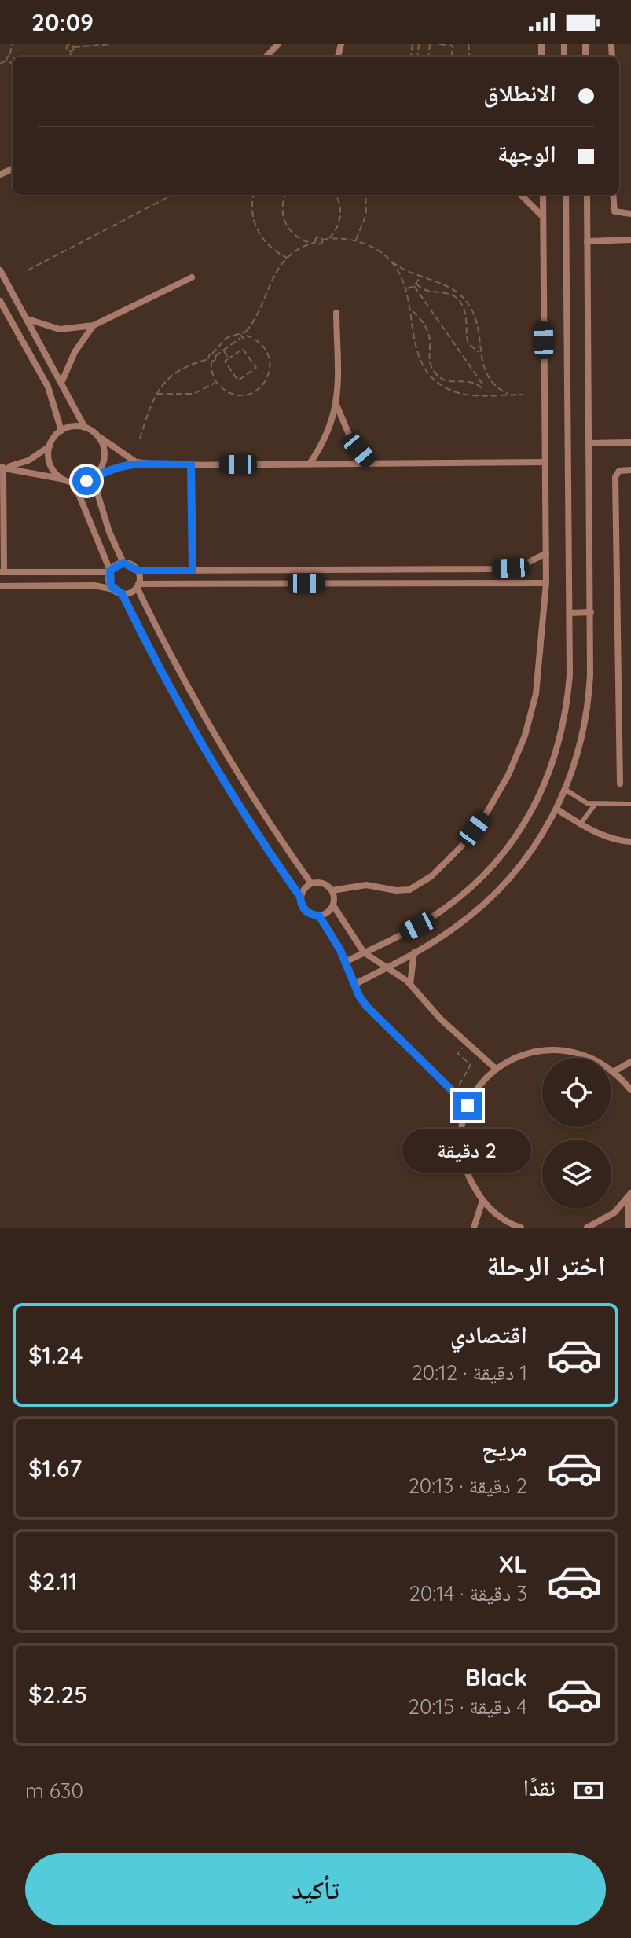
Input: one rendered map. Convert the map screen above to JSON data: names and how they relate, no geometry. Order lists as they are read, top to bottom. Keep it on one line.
{"page":{"status":"20:09","banner":["الانطلاق","الوجهة"],"bubble":"2 دقيقة","heading":"اختر الرحلة","list":[{"name":"اقتصادي","note":"1 دقيقة · 20:12","value":"$1.24"},{"name":"مريح","note":"2 دقيقة · 20:13","value":"$1.67"},{"name":"XL","note":"3 دقيقة · 20:14","value":"$2.11"},{"name":"Black","note":"4 دقيقة · 20:15","value":"$2.25"}],"pay":["نقدًا","630 m"],"buttons":"تأكيد"}}
